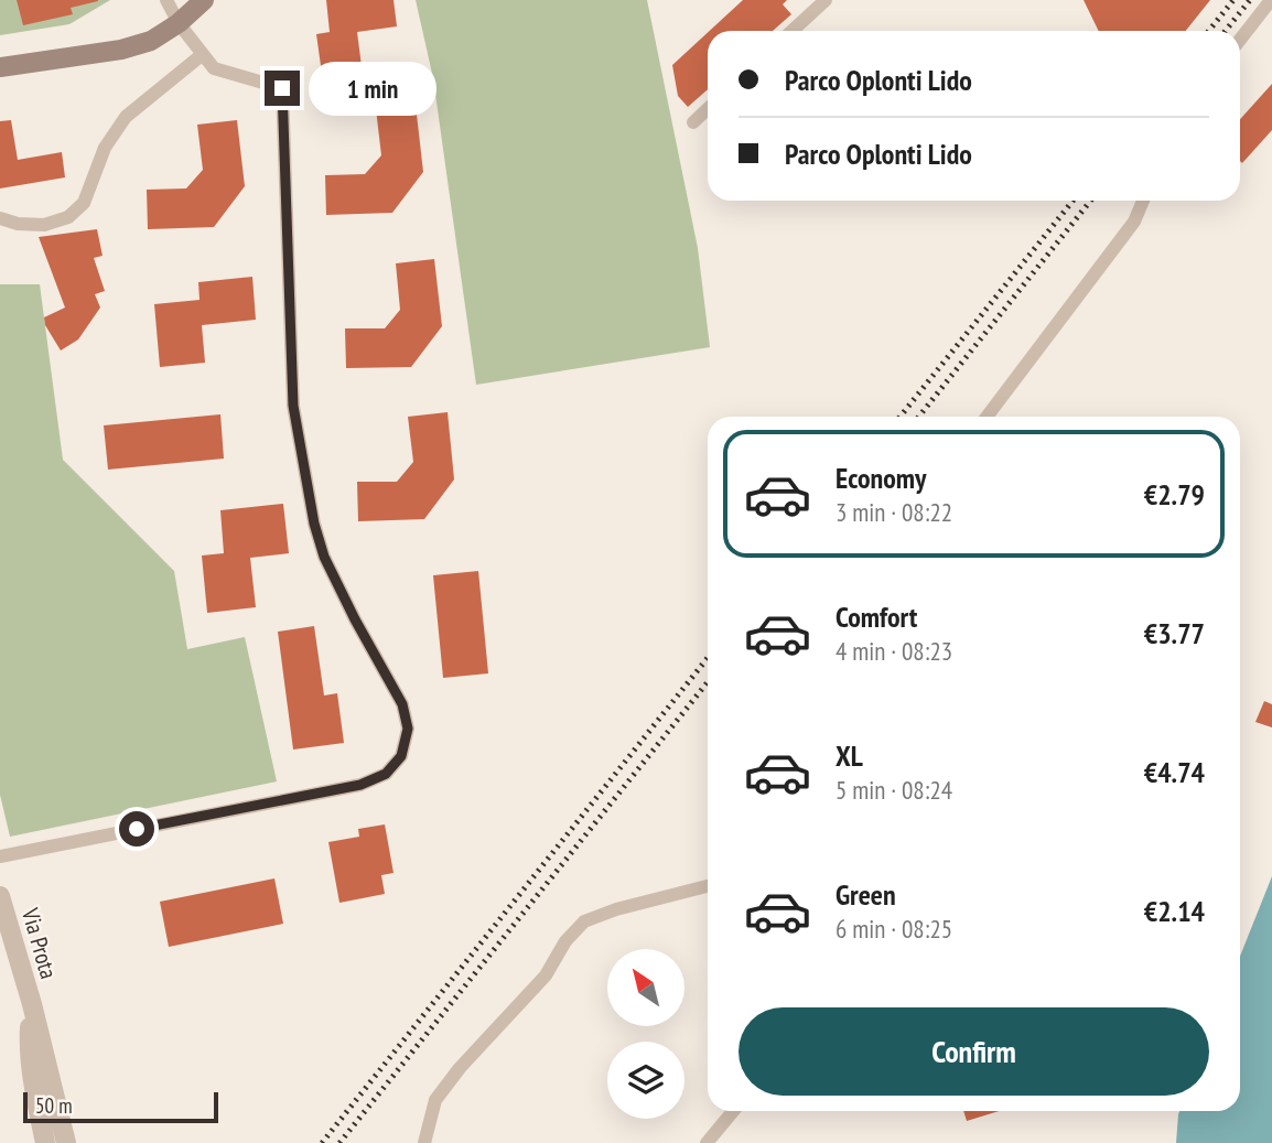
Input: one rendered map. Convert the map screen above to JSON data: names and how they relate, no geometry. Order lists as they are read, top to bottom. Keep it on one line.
{"streets":{"street":["Via Prota"]},"scale_bar":"50 m","north":"top left","page":{"banner":["Parco Oplonti Lido","Parco Oplonti Lido"],"bubble":"1 min","list":[{"name":"Economy","note":"3 min · 08:22","value":"€2.79"},{"name":"Comfort","note":"4 min · 08:23","value":"€3.77"},{"name":"XL","note":"5 min · 08:24","value":"€4.74"},{"name":"Green","note":"6 min · 08:25","value":"€2.14"}],"buttons":"Confirm","scale":"50 m"}}
